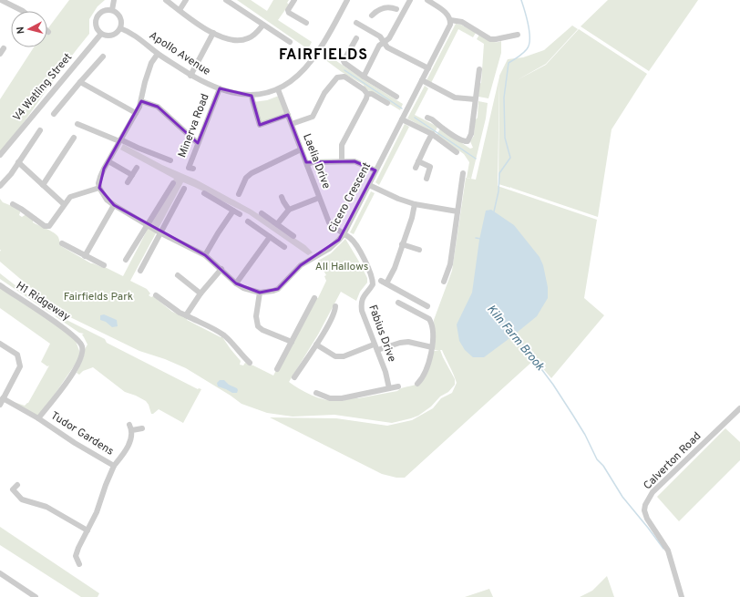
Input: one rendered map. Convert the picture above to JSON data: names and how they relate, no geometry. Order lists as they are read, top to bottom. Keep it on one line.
{"streets":{"street":["Apollo Avenue","V4 Watling Street","Minerva Road","Laelia Drive","Cicero Crescent","H1 Ridgeway","Fabius Drive","Tudor Gardens","Calverton Road"]},"crossings":[["Apollo Avenue","V4 Watling Street"],["Apollo Avenue","Minerva Road"],["Apollo Avenue","Laelia Drive"],["Laelia Drive","Cicero Crescent"],["Laelia Drive","Fabius Drive"],["Cicero Crescent","Fabius Drive"],["H1 Ridgeway","Tudor Gardens"]],"districts":["FAIRFIELDS"],"water":["Kiln Farm Brook"],"parks":["All Hallows","Fairfields Park"],"north":"left"}
